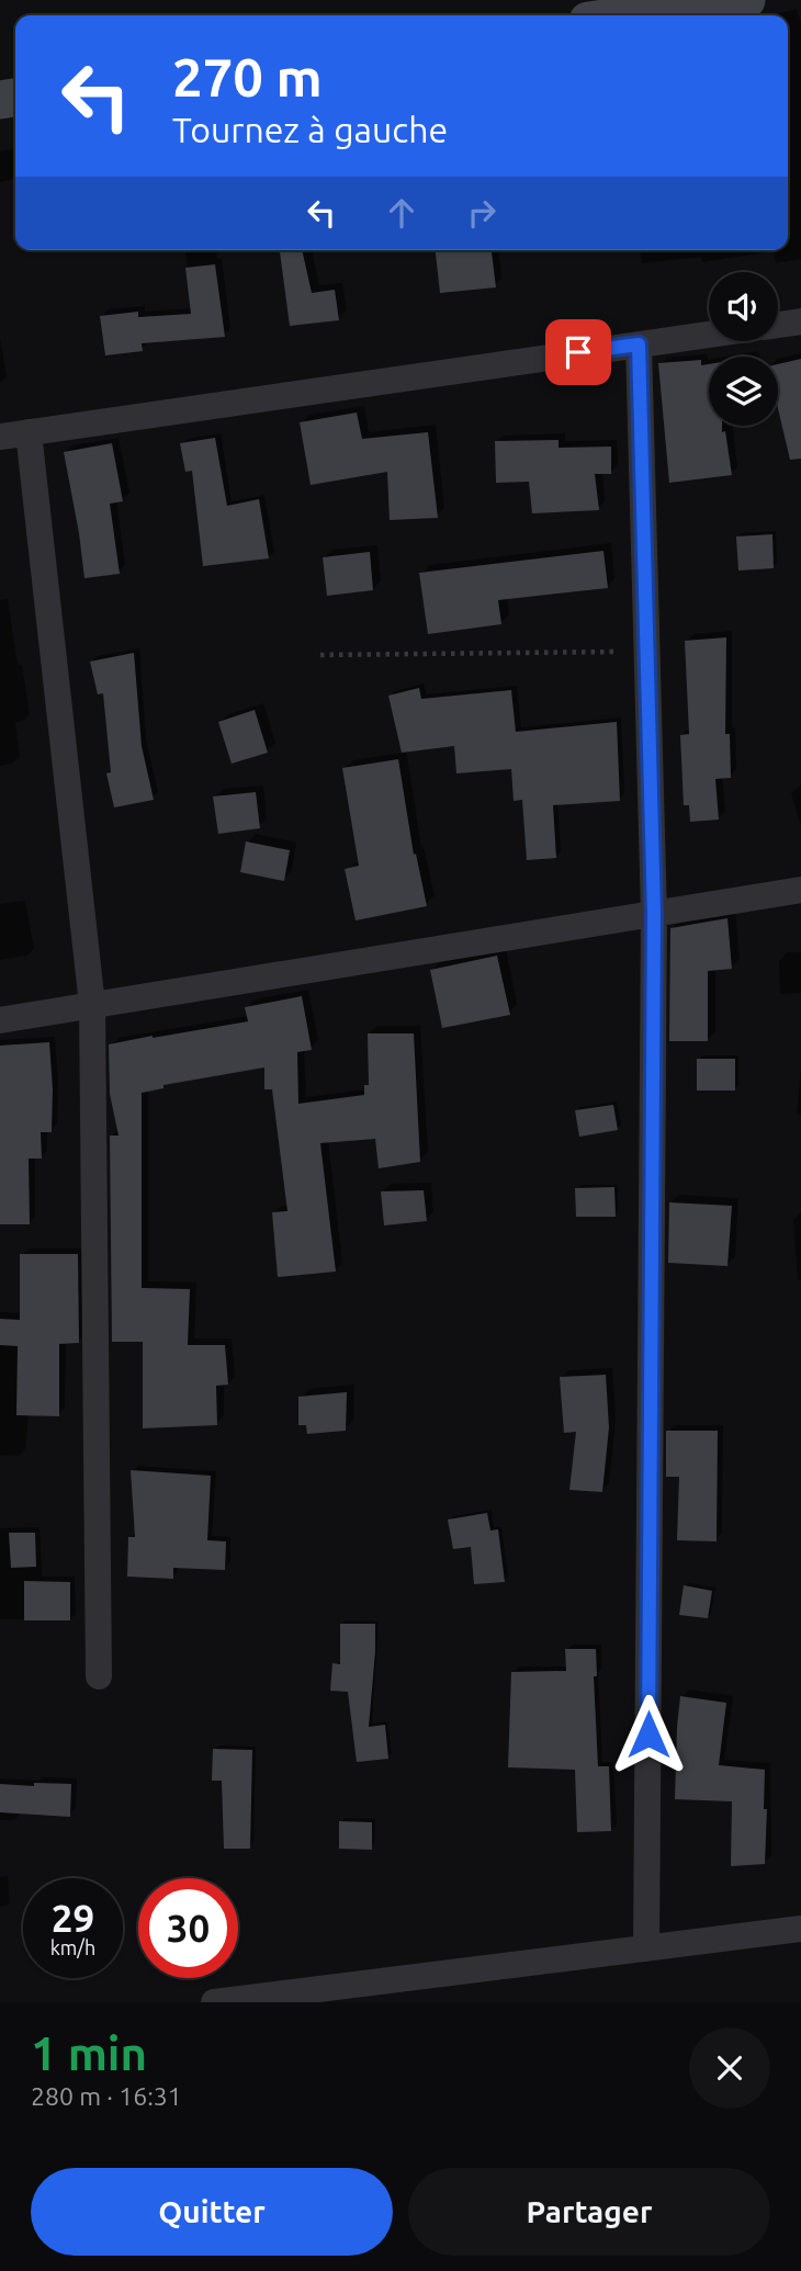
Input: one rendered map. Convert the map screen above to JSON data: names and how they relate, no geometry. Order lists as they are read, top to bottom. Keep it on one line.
{"page":{"turn":["270 m","Tournez à gauche"],"speed":"29 km/h","limit":"30","heading":["1 min","280 m · 16:31"],"buttons":["Quitter","Partager"]}}
